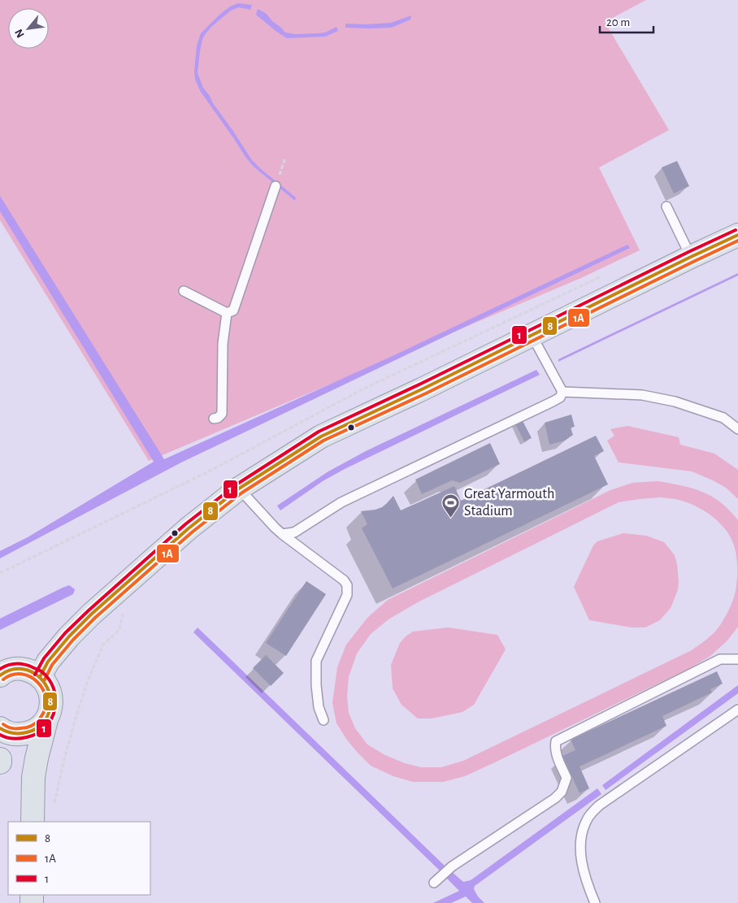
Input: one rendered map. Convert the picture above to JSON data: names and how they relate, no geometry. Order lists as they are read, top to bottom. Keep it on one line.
{"places":{"sports":["Great Yarmouth Stadium"]},"lines":["transit line 1","transit line 8","transit line 1A"],"legend":["8","1A","1"],"scale_bar":"20 m","north":"bottom left"}
